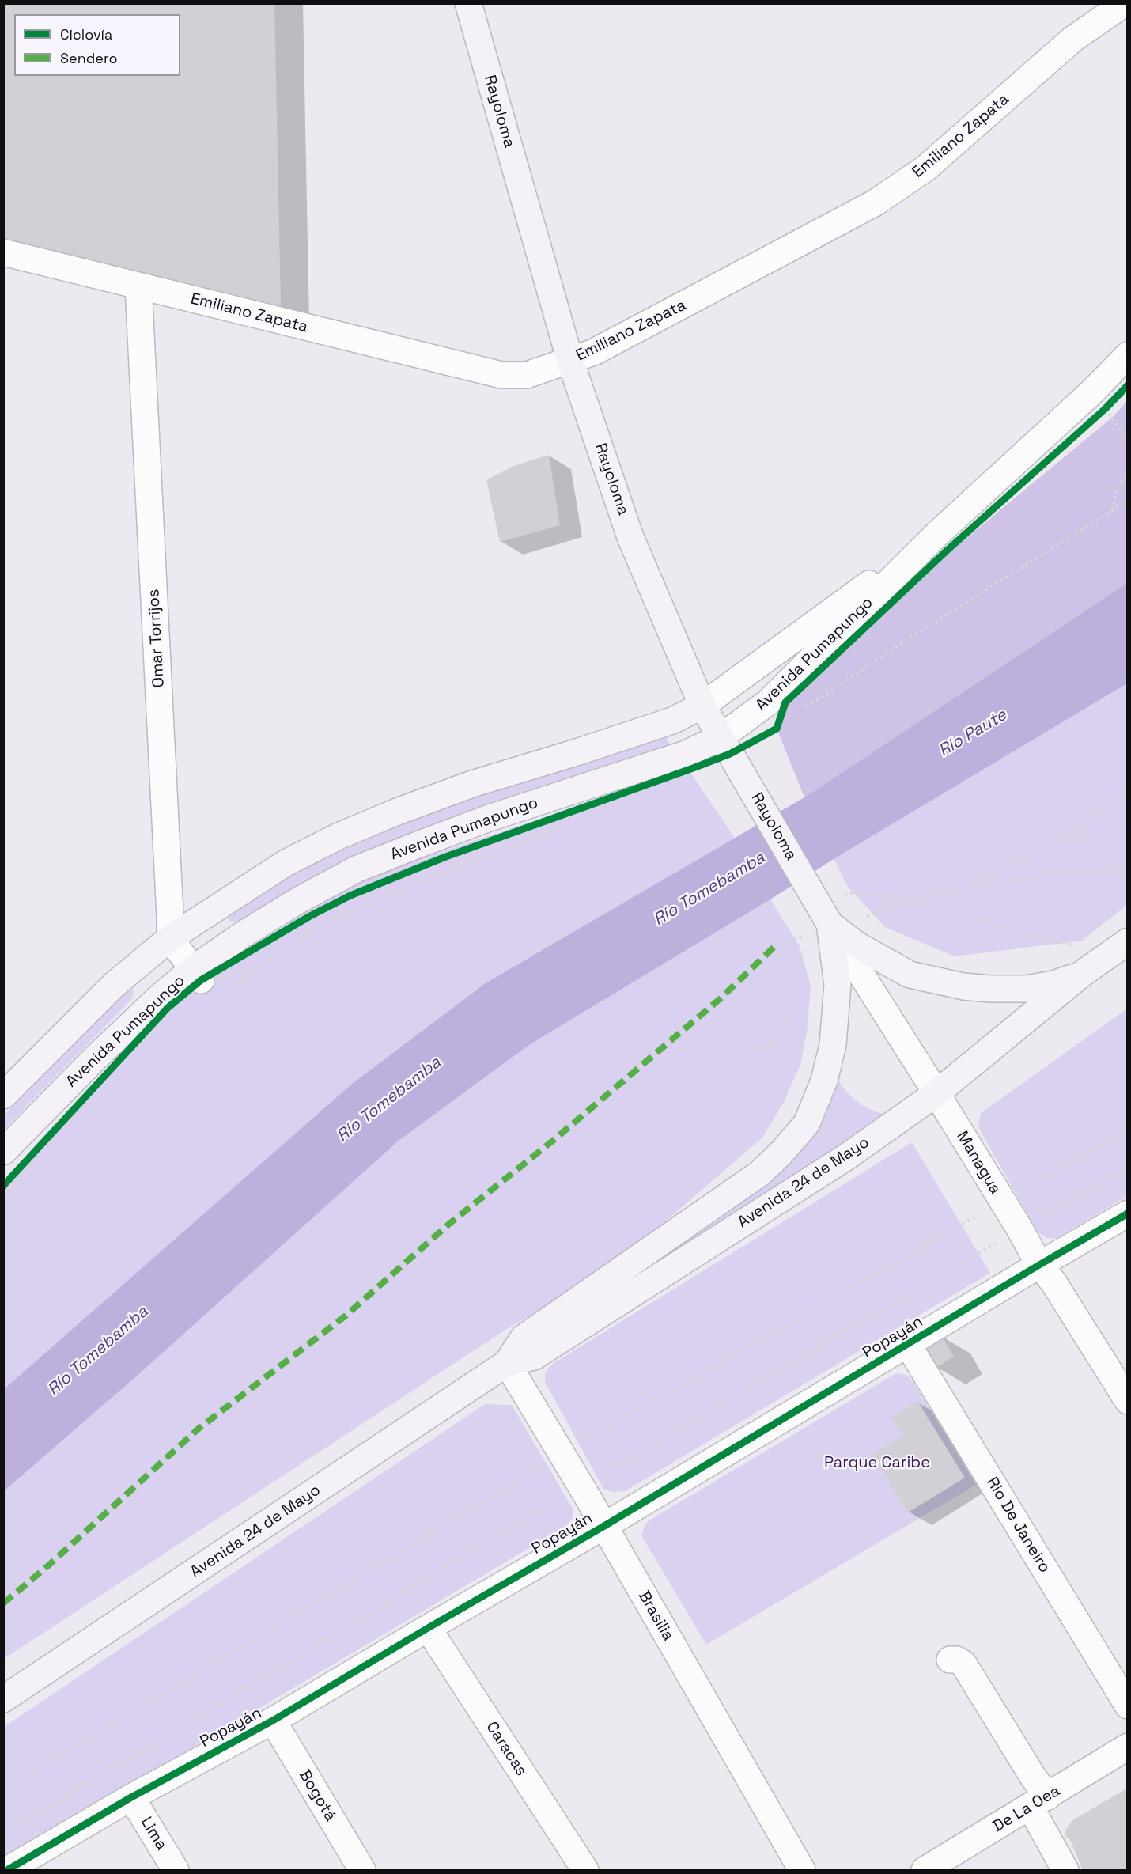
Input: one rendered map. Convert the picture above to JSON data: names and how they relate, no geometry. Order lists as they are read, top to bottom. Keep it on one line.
{"streets":{"main road":["Rayoloma","Avenida Pumapungo","Avenida 24 de Mayo"],"street":["Emiliano Zapata","Omar Torrijos","Managua","Popayán","Rio De Janeiro","Brasilia","Caracas","Bogotá","De La Oea","Lima"]},"crossings":[["Rayoloma","Emiliano Zapata"],["Rayoloma","Avenida Pumapungo"],["Rayoloma","Managua"],["Rayoloma","Avenida 24 de Mayo"],["Emiliano Zapata","Omar Torrijos"],["Omar Torrijos","Avenida Pumapungo"],["Managua","Avenida 24 de Mayo"],["Managua","Popayán"],["Avenida 24 de Mayo","Brasilia"],["Popayán","Rio De Janeiro"],["Popayán","Brasilia"],["Popayán","Caracas"],["Popayán","Bogotá"],["Popayán","Lima"]],"water":["Río Paute","Río Tomebamba"],"parks":["Parque Caribe"],"legend":["Ciclovía","Sendero"]}
